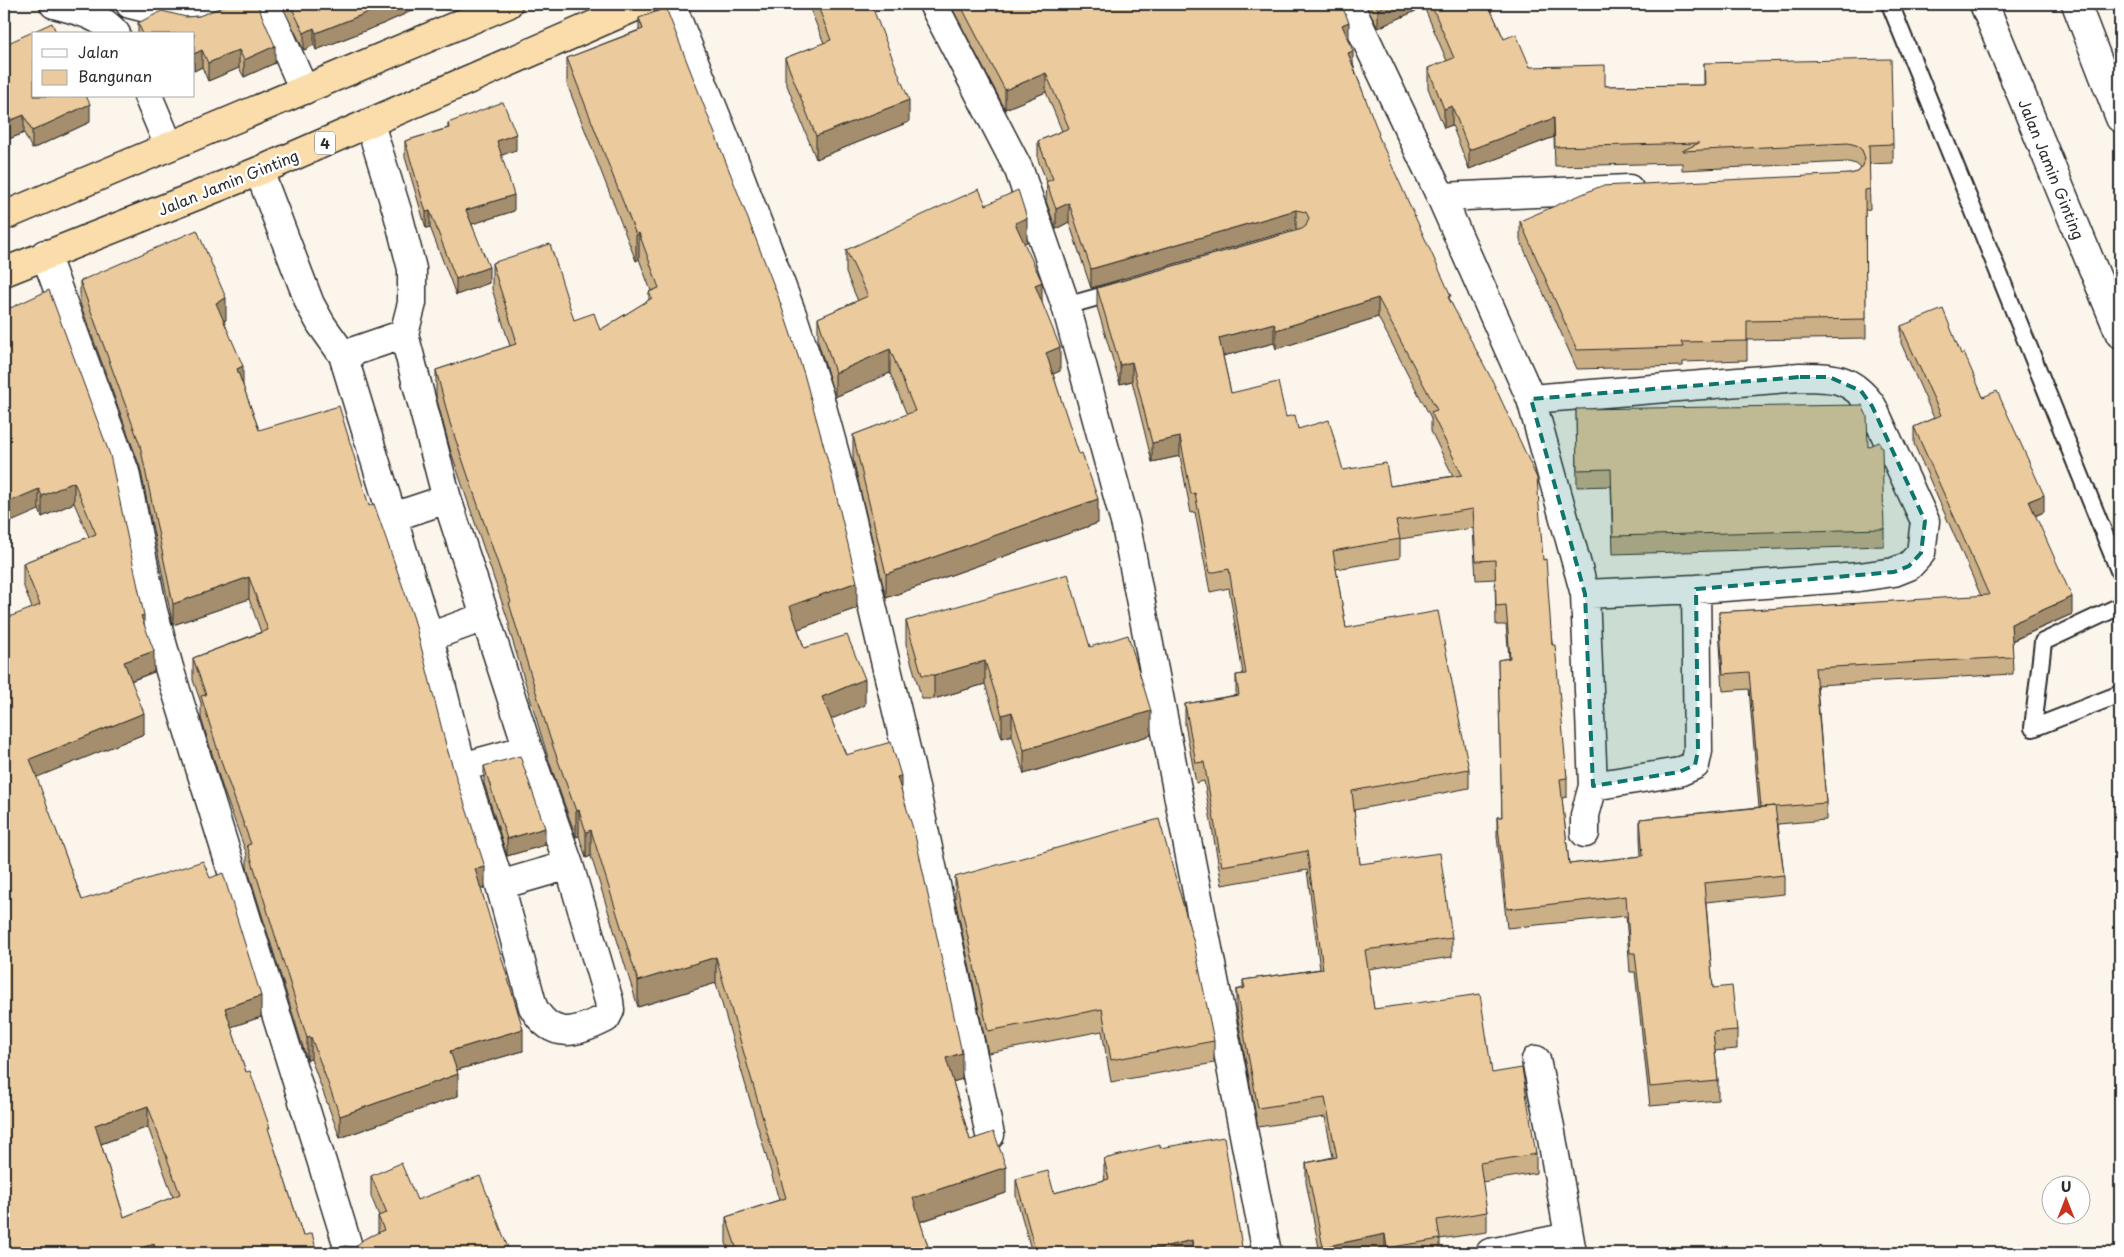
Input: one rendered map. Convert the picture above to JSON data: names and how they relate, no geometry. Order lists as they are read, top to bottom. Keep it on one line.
{"streets":{"highway":["4","Jalan Jamin Ginting"]},"legend":["Jalan","Bangunan"],"north":"top"}
